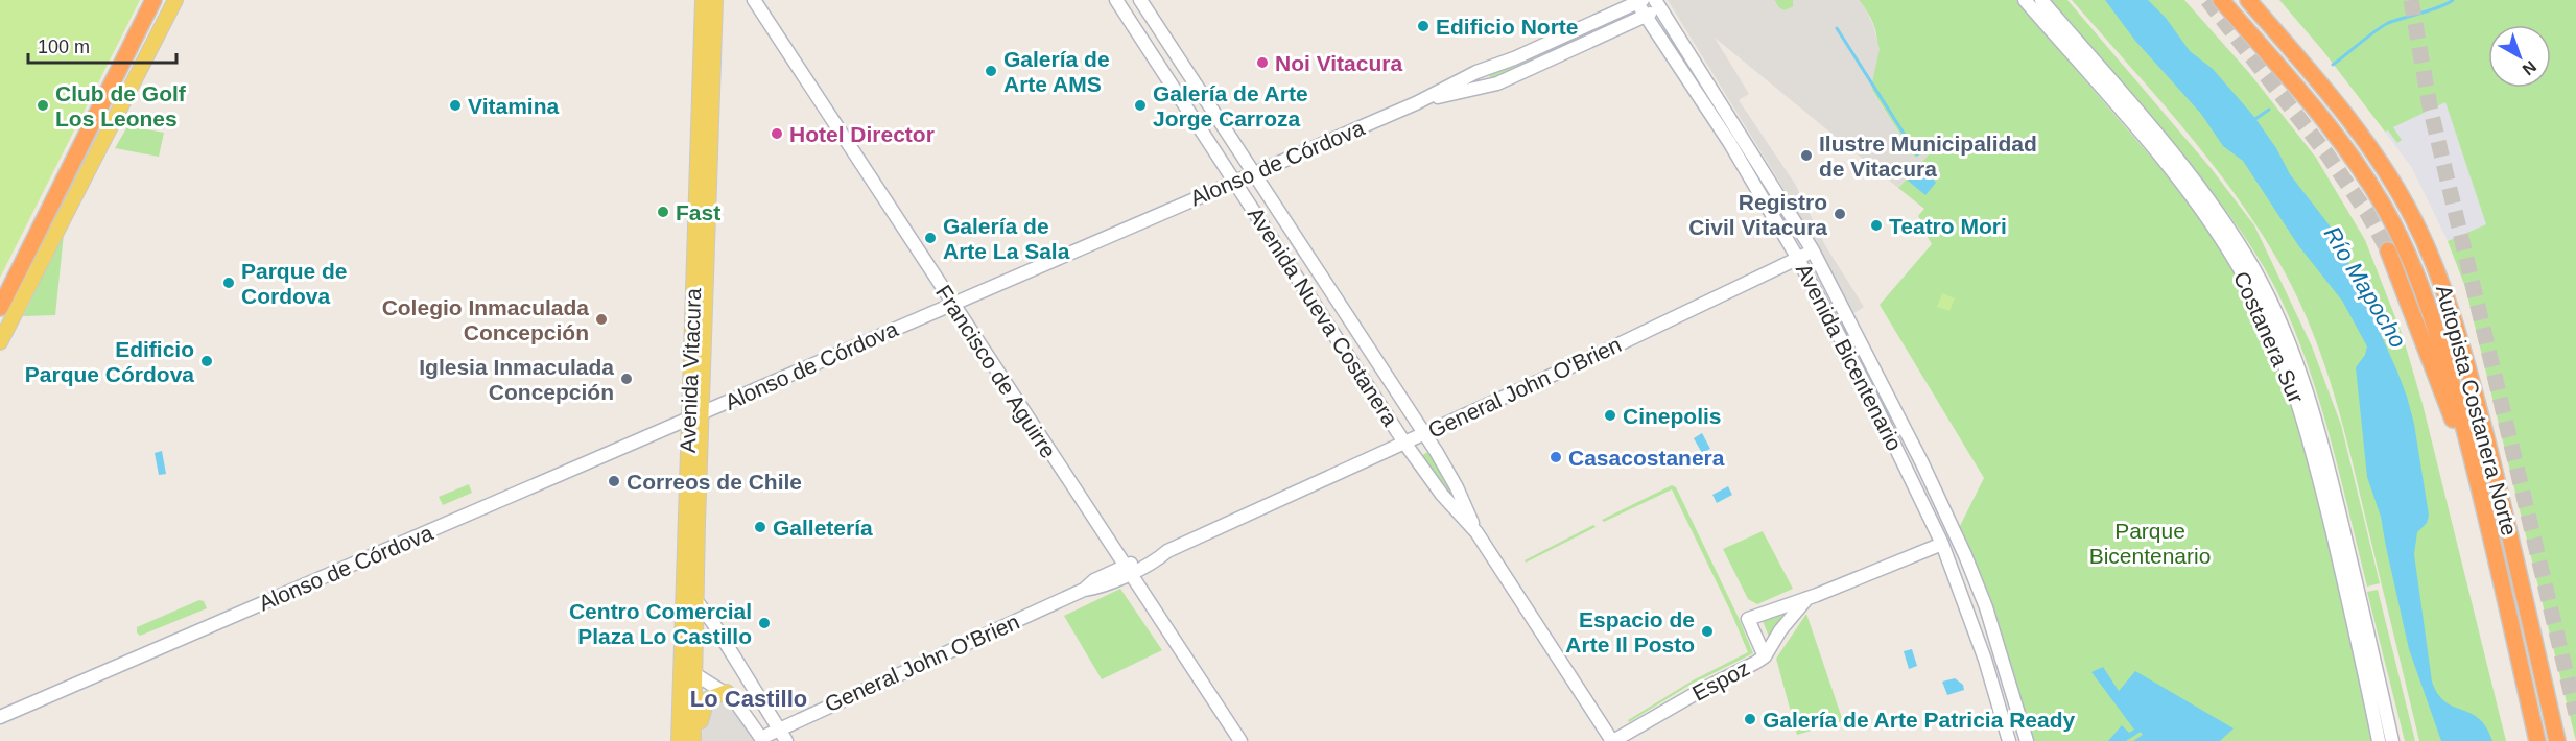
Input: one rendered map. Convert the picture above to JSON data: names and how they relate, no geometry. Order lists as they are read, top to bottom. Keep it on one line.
{"streets":{"highway":["Autopista Costanera Norte"],"main road":["Alonso de Córdova","Avenida Nueva Costanera","Costanera Sur","Avenida Bicentenario","Avenida Vitacura","Francisco de Aguirre","General John O'Brien","Espoz"]},"crossings":[["Alonso de Córdova","Avenida Nueva Costanera"],["Alonso de Córdova","Avenida Bicentenario"],["Alonso de Córdova","Avenida Vitacura"],["Alonso de Córdova","Francisco de Aguirre"],["Avenida Nueva Costanera","General John O'Brien"],["Avenida Nueva Costanera","Espoz"],["Avenida Bicentenario","General John O'Brien"],["Avenida Bicentenario","Espoz"],["Francisco de Aguirre","General John O'Brien"]],"districts":["Lo Castillo"],"water":["Río Mapocho"],"parks":["Parque Bicentenario"],"places":["Edificio Norte","Noi Vitacura","Galería de Arte AMS","Club de Golf Los Leones","Vitamina","Galería de Arte Jorge Carroza","Hotel Director","Ilustre Municipalidad de Vitacura","Fast","Registro Civil Vitacura","Teatro Mori","Galería de Arte La Sala","Parque de Cordova","Colegio Inmaculada Concepción","Edificio Parque Córdova","Iglesia Inmaculada Concepción","Cinepolis","Casacostanera","Correos de Chile","Galletería","Centro Comercial Plaza Lo Castillo","Espacio de Arte Il Posto","Galería de Arte Patricia Ready"],"scale_bar":"100 m","north":"bottom right"}
